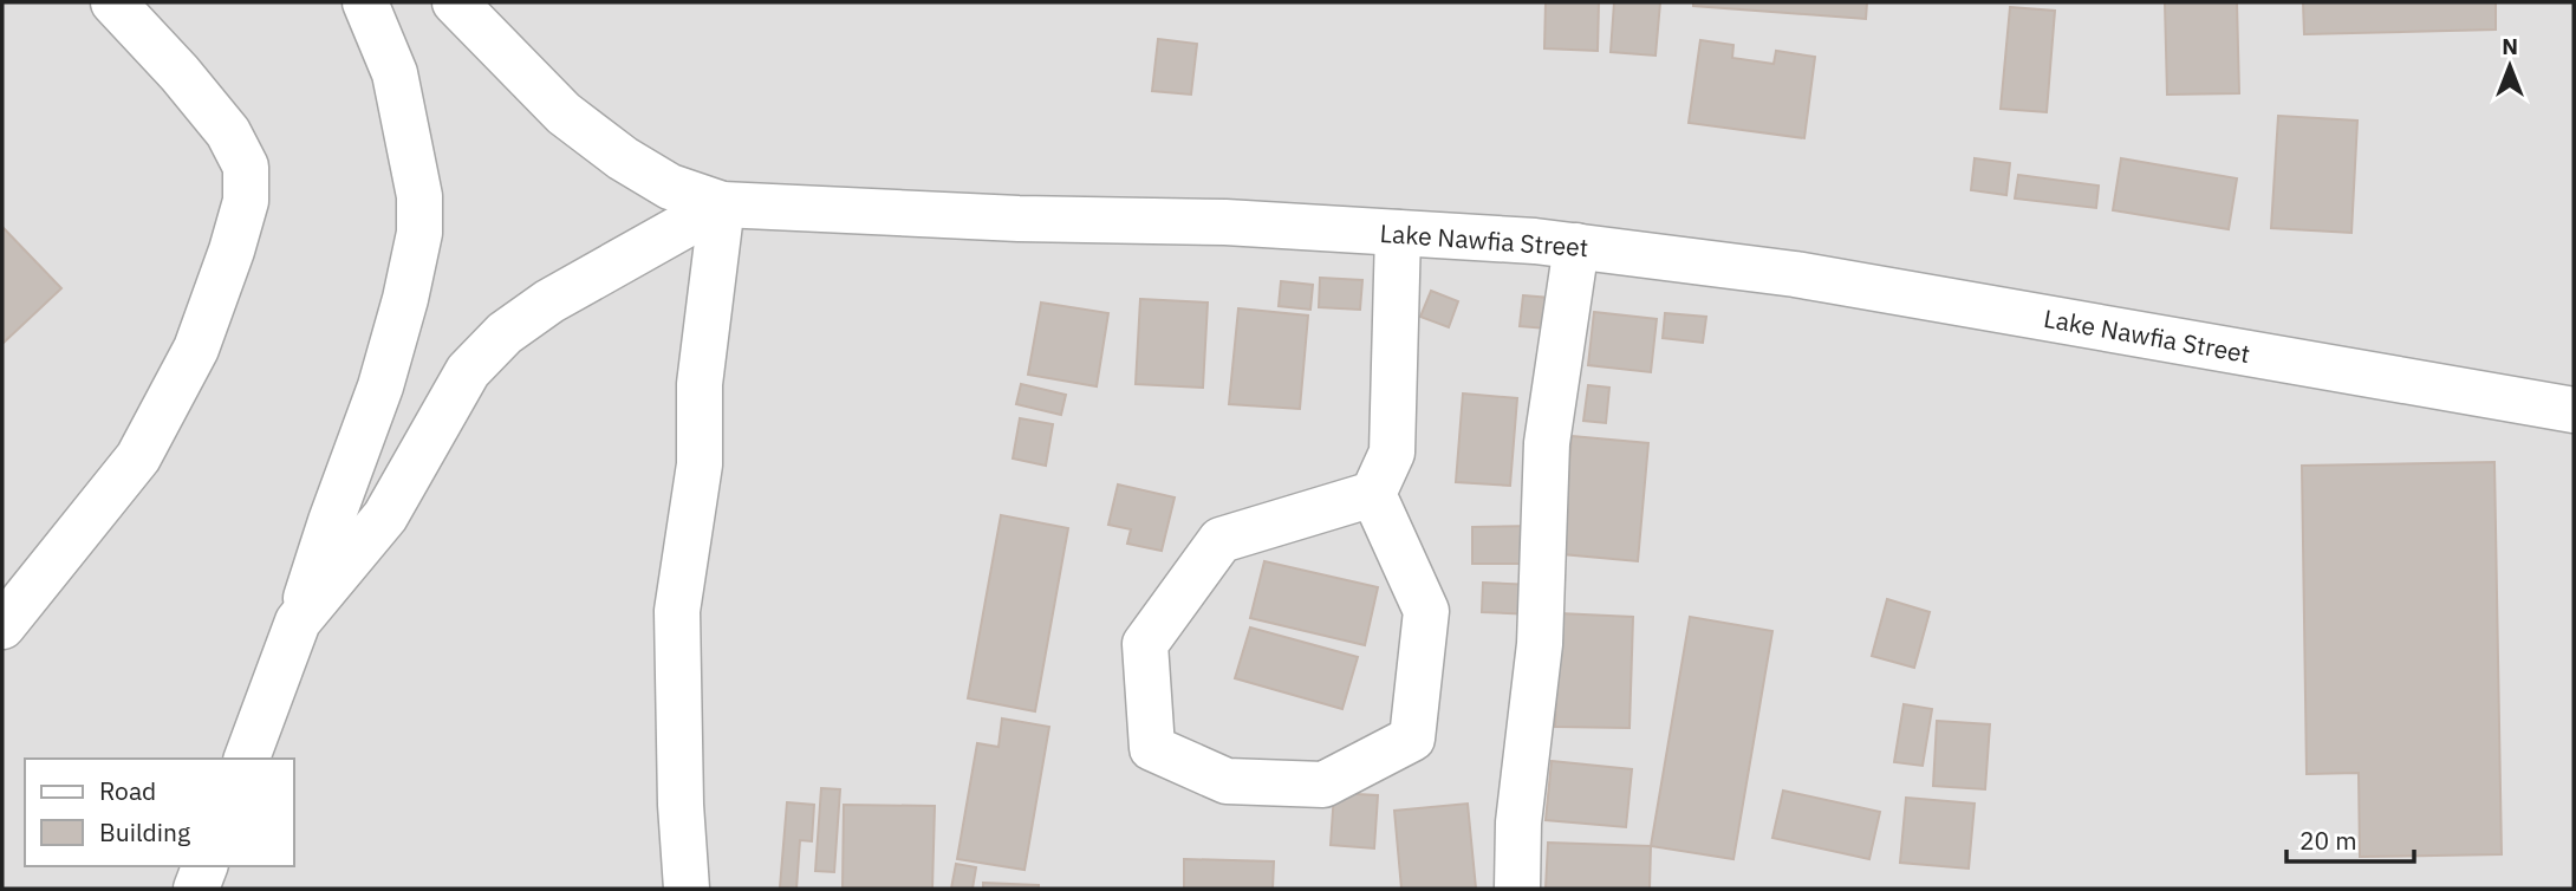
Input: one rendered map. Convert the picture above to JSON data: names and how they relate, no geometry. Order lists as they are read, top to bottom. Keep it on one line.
{"streets":{"street":["Lake Nawfia Street"]},"legend":["Road","Building"],"scale_bar":"20 m","north":"top"}
